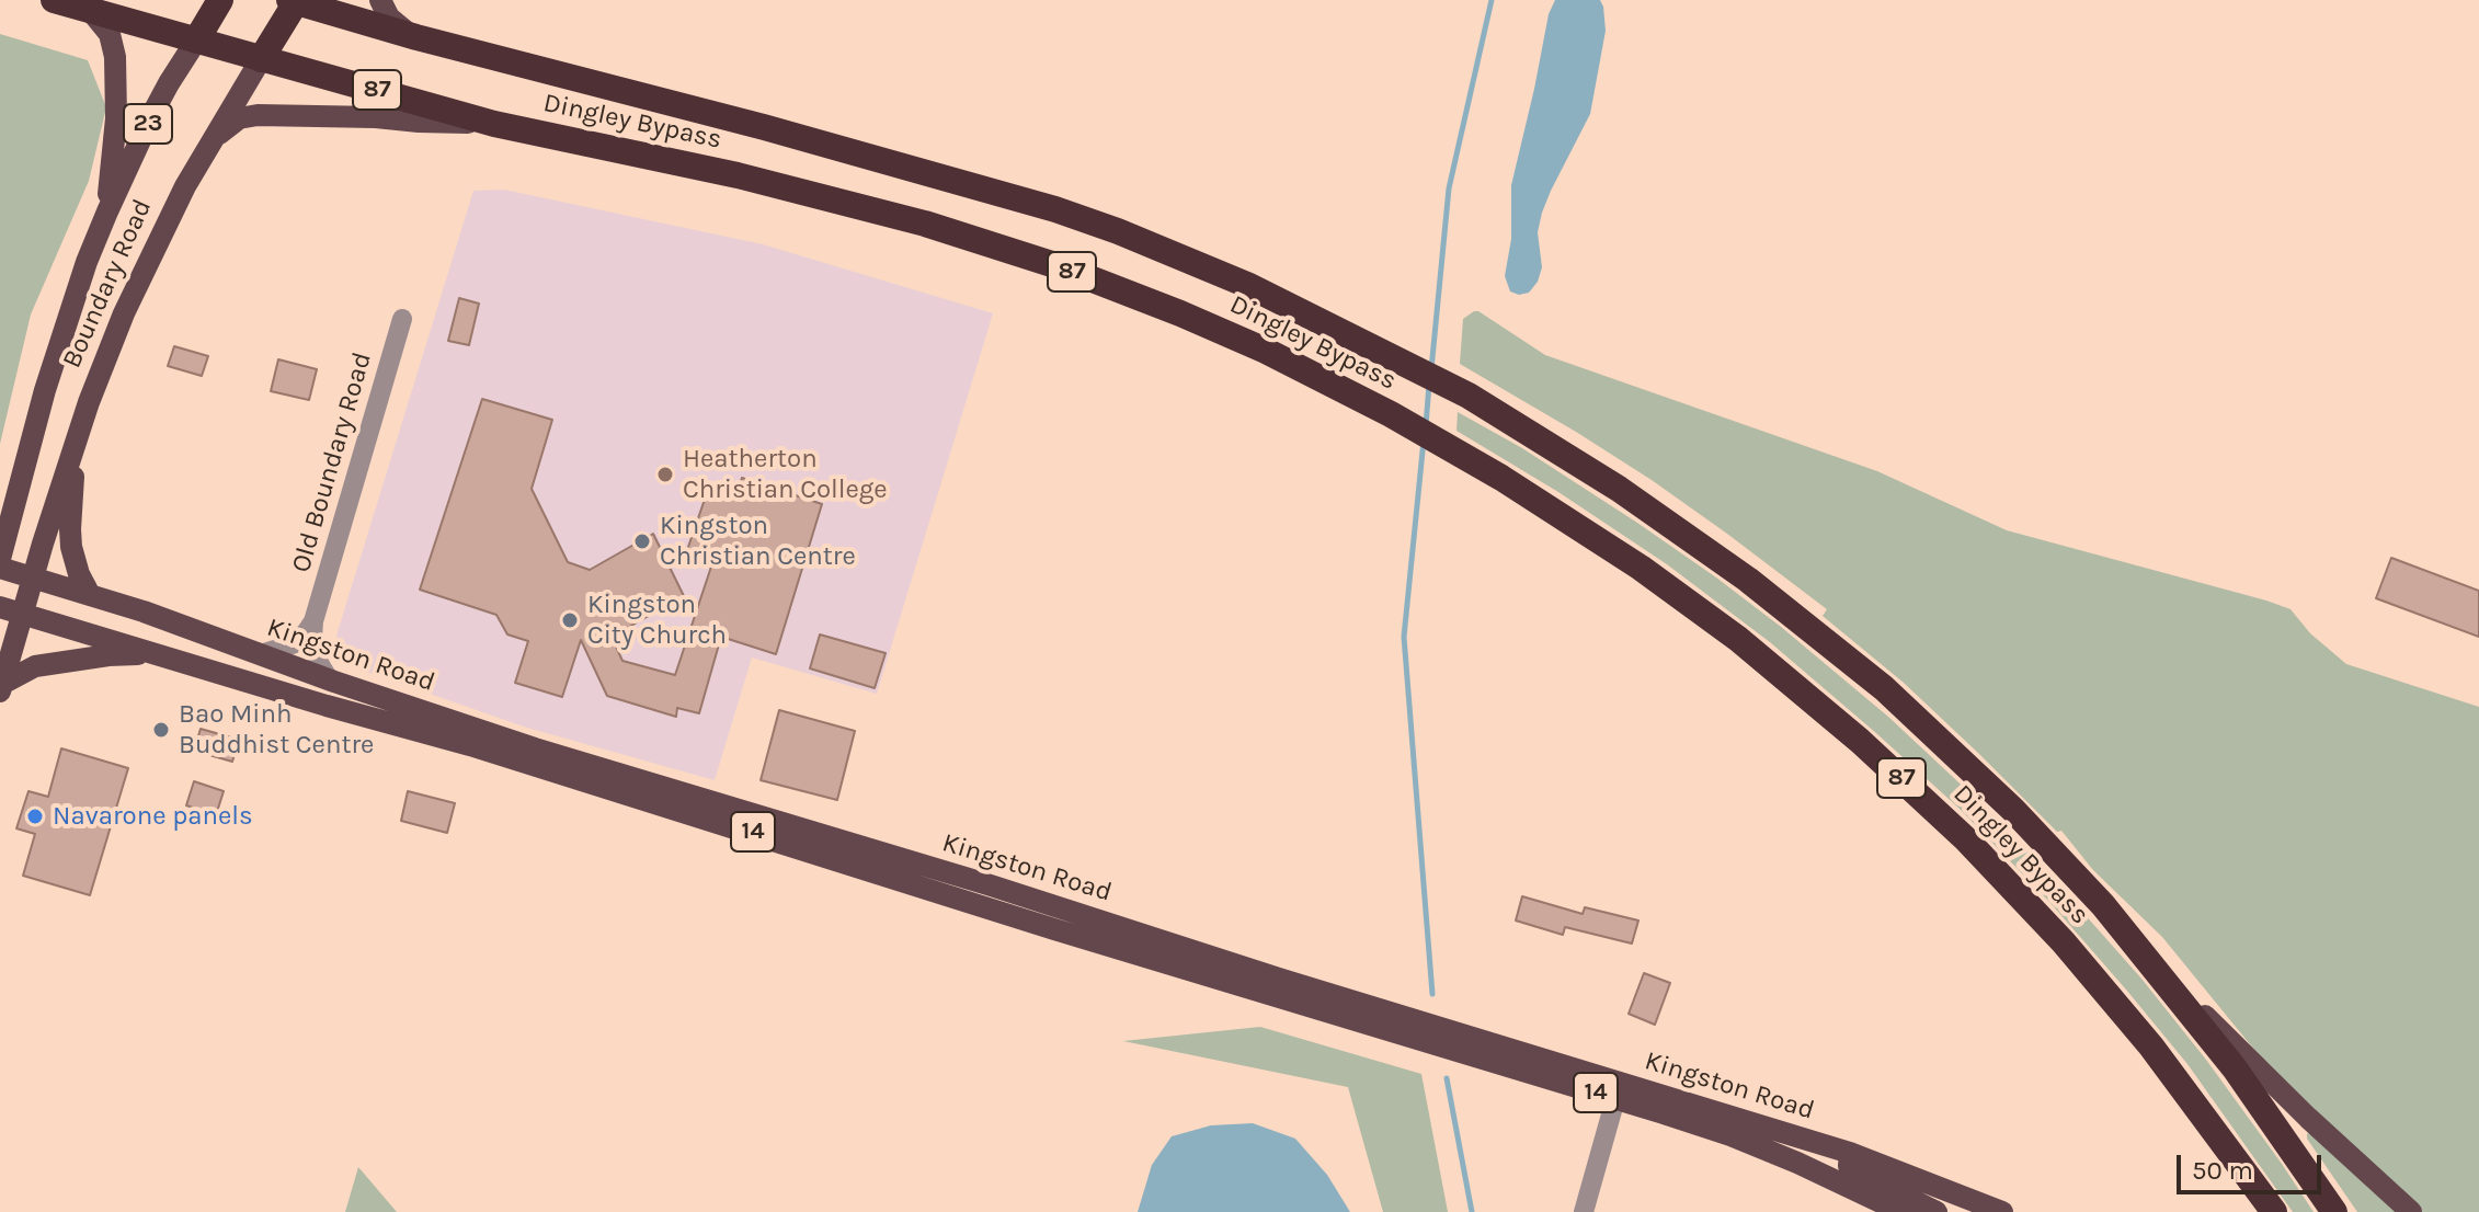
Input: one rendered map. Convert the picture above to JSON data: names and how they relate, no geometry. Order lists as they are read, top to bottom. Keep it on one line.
{"streets":{"highway":["87","Dingley Bypass","23","Boundary Road"],"main road":["Kingston Road","14"],"street":["Old Boundary Road"]},"crossings":[["Dingley Bypass","Boundary Road"],["23","Boundary Road"],["23","Kingston Road"],["23","14"],["Boundary Road","Kingston Road"],["Boundary Road","14"],["Old Boundary Road","Kingston Road"],["Kingston Road","14"]],"places":["Heatherton Christian College","Kingston Christian Centre","Kingston City Church","Bao Minh Buddhist Centre","Navarone panels"],"scale_bar":"50 m"}
